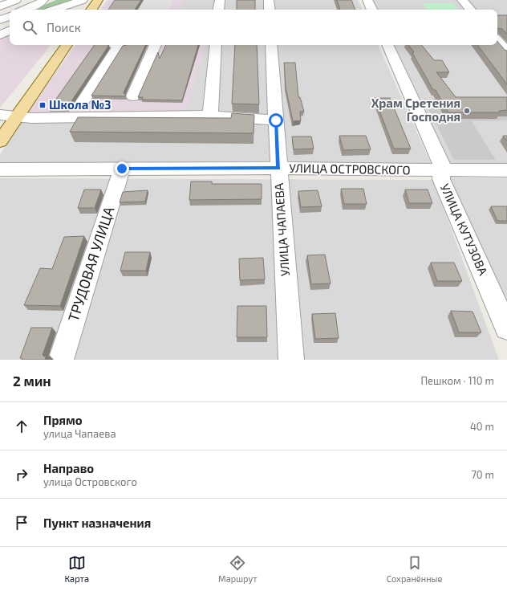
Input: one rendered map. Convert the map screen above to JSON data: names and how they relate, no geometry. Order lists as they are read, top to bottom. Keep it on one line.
{"streets":{"street":["УЛИЦА ОСТРОВСКОГО","УЛИЦА ЧАПАЕВА","УЛИЦА КУТУЗОВА","ТРУДОВАЯ УЛИЦА"]},"crossings":[["УЛИЦА ОСТРОВСКОГО","УЛИЦА ЧАПАЕВА"],["УЛИЦА ОСТРОВСКОГО","УЛИЦА КУТУЗОВА"],["УЛИЦА ОСТРОВСКОГО","ТРУДОВАЯ УЛИЦА"]],"places":{"transit":["Школа №3"],"other":["Храм Сретения Господня"]},"page":{"search":"Поиск","heading":["2 мин","Пешком · 110 m"],"list":[["Прямо","улица Чапаева","40 m"],["Направо","улица Островского","70 m"],"Пункт назначения"],"nav":["Карта","Маршрут","Сохранённые"]}}
